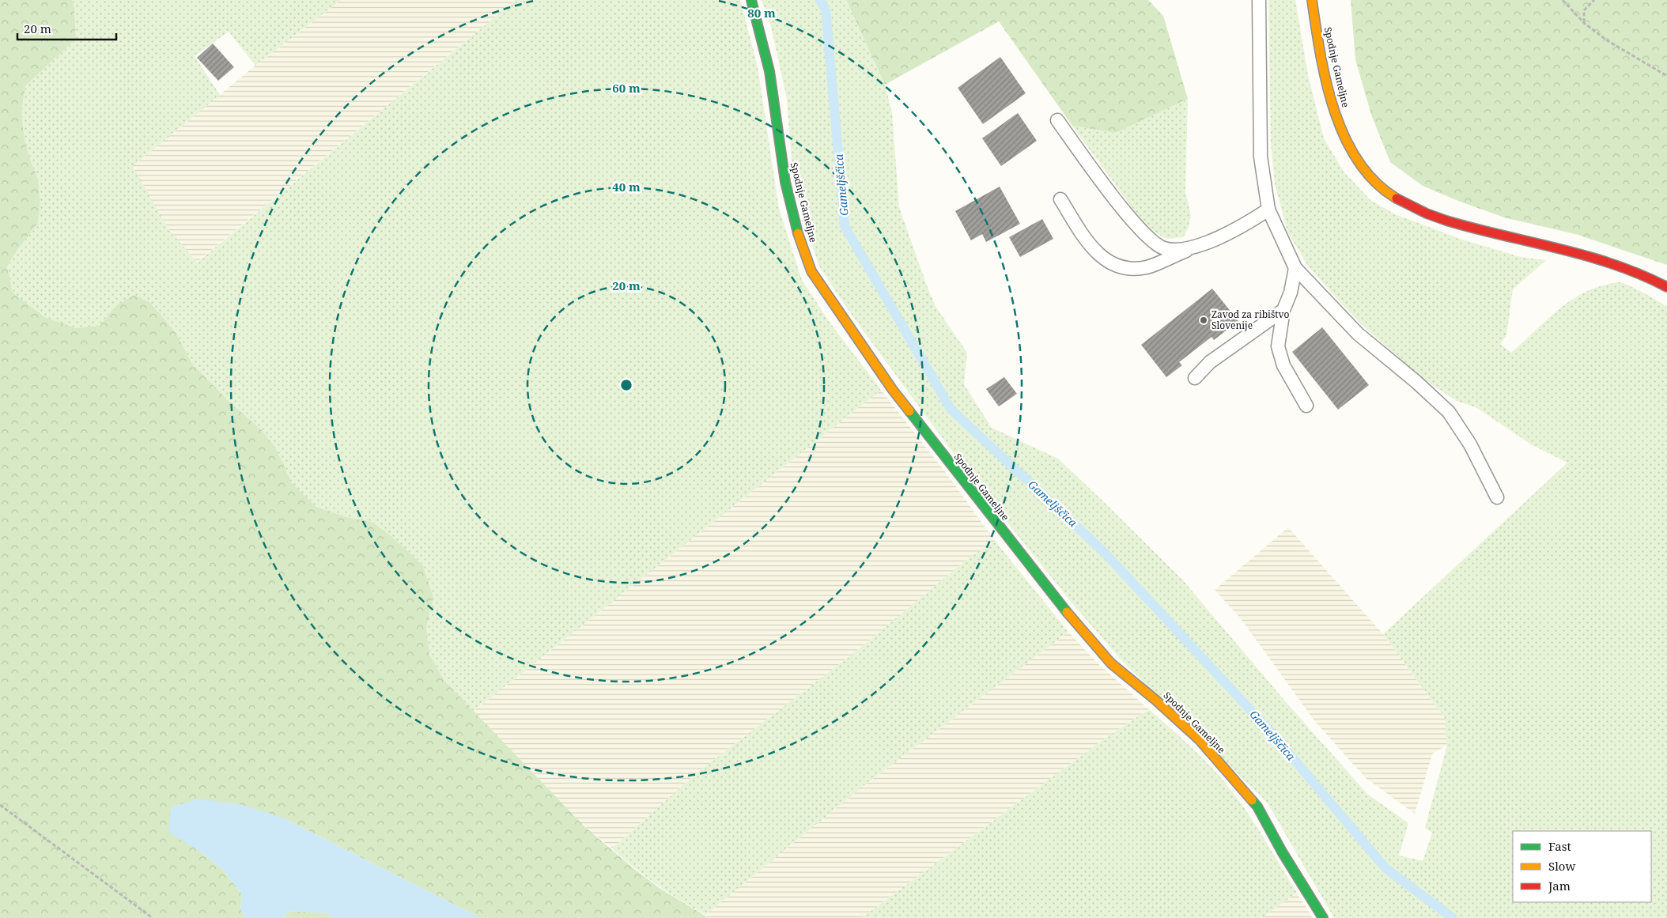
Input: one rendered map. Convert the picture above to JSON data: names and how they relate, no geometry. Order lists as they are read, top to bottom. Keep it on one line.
{"streets":{"street":["Spodnje Gameljne"]},"water":["Gameljščica"],"places":["Zavod za ribištvo Slovenije"],"legend":["Fast","Slow","Jam"],"scale_bar":"20 m","rings":["80 m","60 m","40 m","20 m"]}
